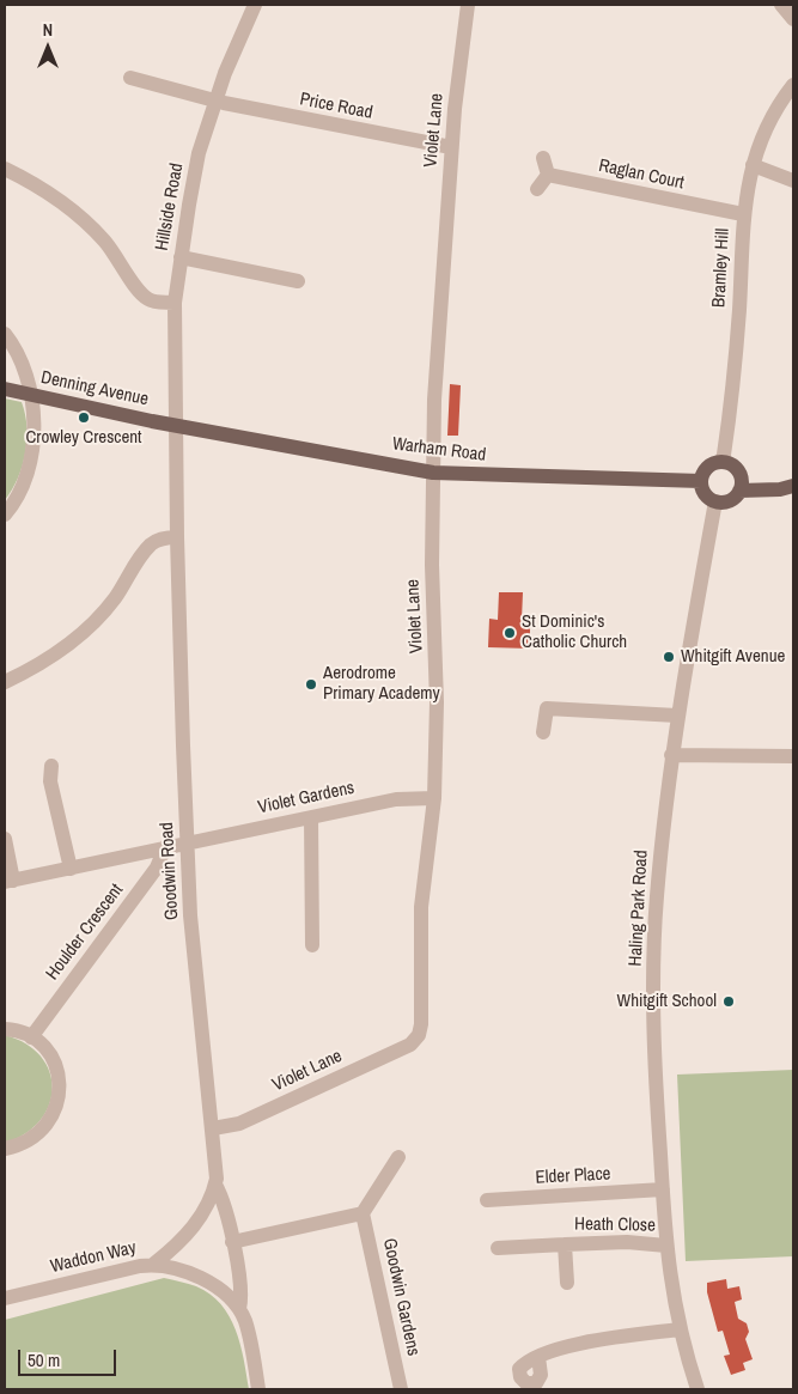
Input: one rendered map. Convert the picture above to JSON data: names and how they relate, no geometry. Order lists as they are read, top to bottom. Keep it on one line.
{"streets":{"main road":["Denning Avenue","Warham Road"],"street":["Price Road","Violet Lane","Raglan Court","Hillside Road","Bramley Hill","Violet Gardens","Goodwin Road","Haling Park Road","Houlder Crescent","Elder Place","Heath Close","Waddon Way","Goodwin Gardens"]},"crossings":[["Price Road","Violet Lane"],["Price Road","Hillside Road"],["Violet Lane","Warham Road"],["Violet Lane","Violet Gardens"],["Violet Lane","Goodwin Road"],["Raglan Court","Bramley Hill"],["Hillside Road","Denning Avenue"],["Hillside Road","Warham Road"],["Hillside Road","Goodwin Road"],["Bramley Hill","Warham Road"],["Bramley Hill","Haling Park Road"],["Denning Avenue","Warham Road"],["Denning Avenue","Goodwin Road"],["Warham Road","Goodwin Road"],["Warham Road","Haling Park Road"],["Violet Gardens","Goodwin Road"],["Violet Gardens","Houlder Crescent"],["Goodwin Road","Waddon Way"],["Haling Park Road","Elder Place"],["Haling Park Road","Heath Close"]],"places":["Crowley Crescent","St Dominic's Catholic Church","Whitgift Avenue","Aerodrome Primary Academy","Whitgift School"],"scale_bar":"50 m","north":"top"}
